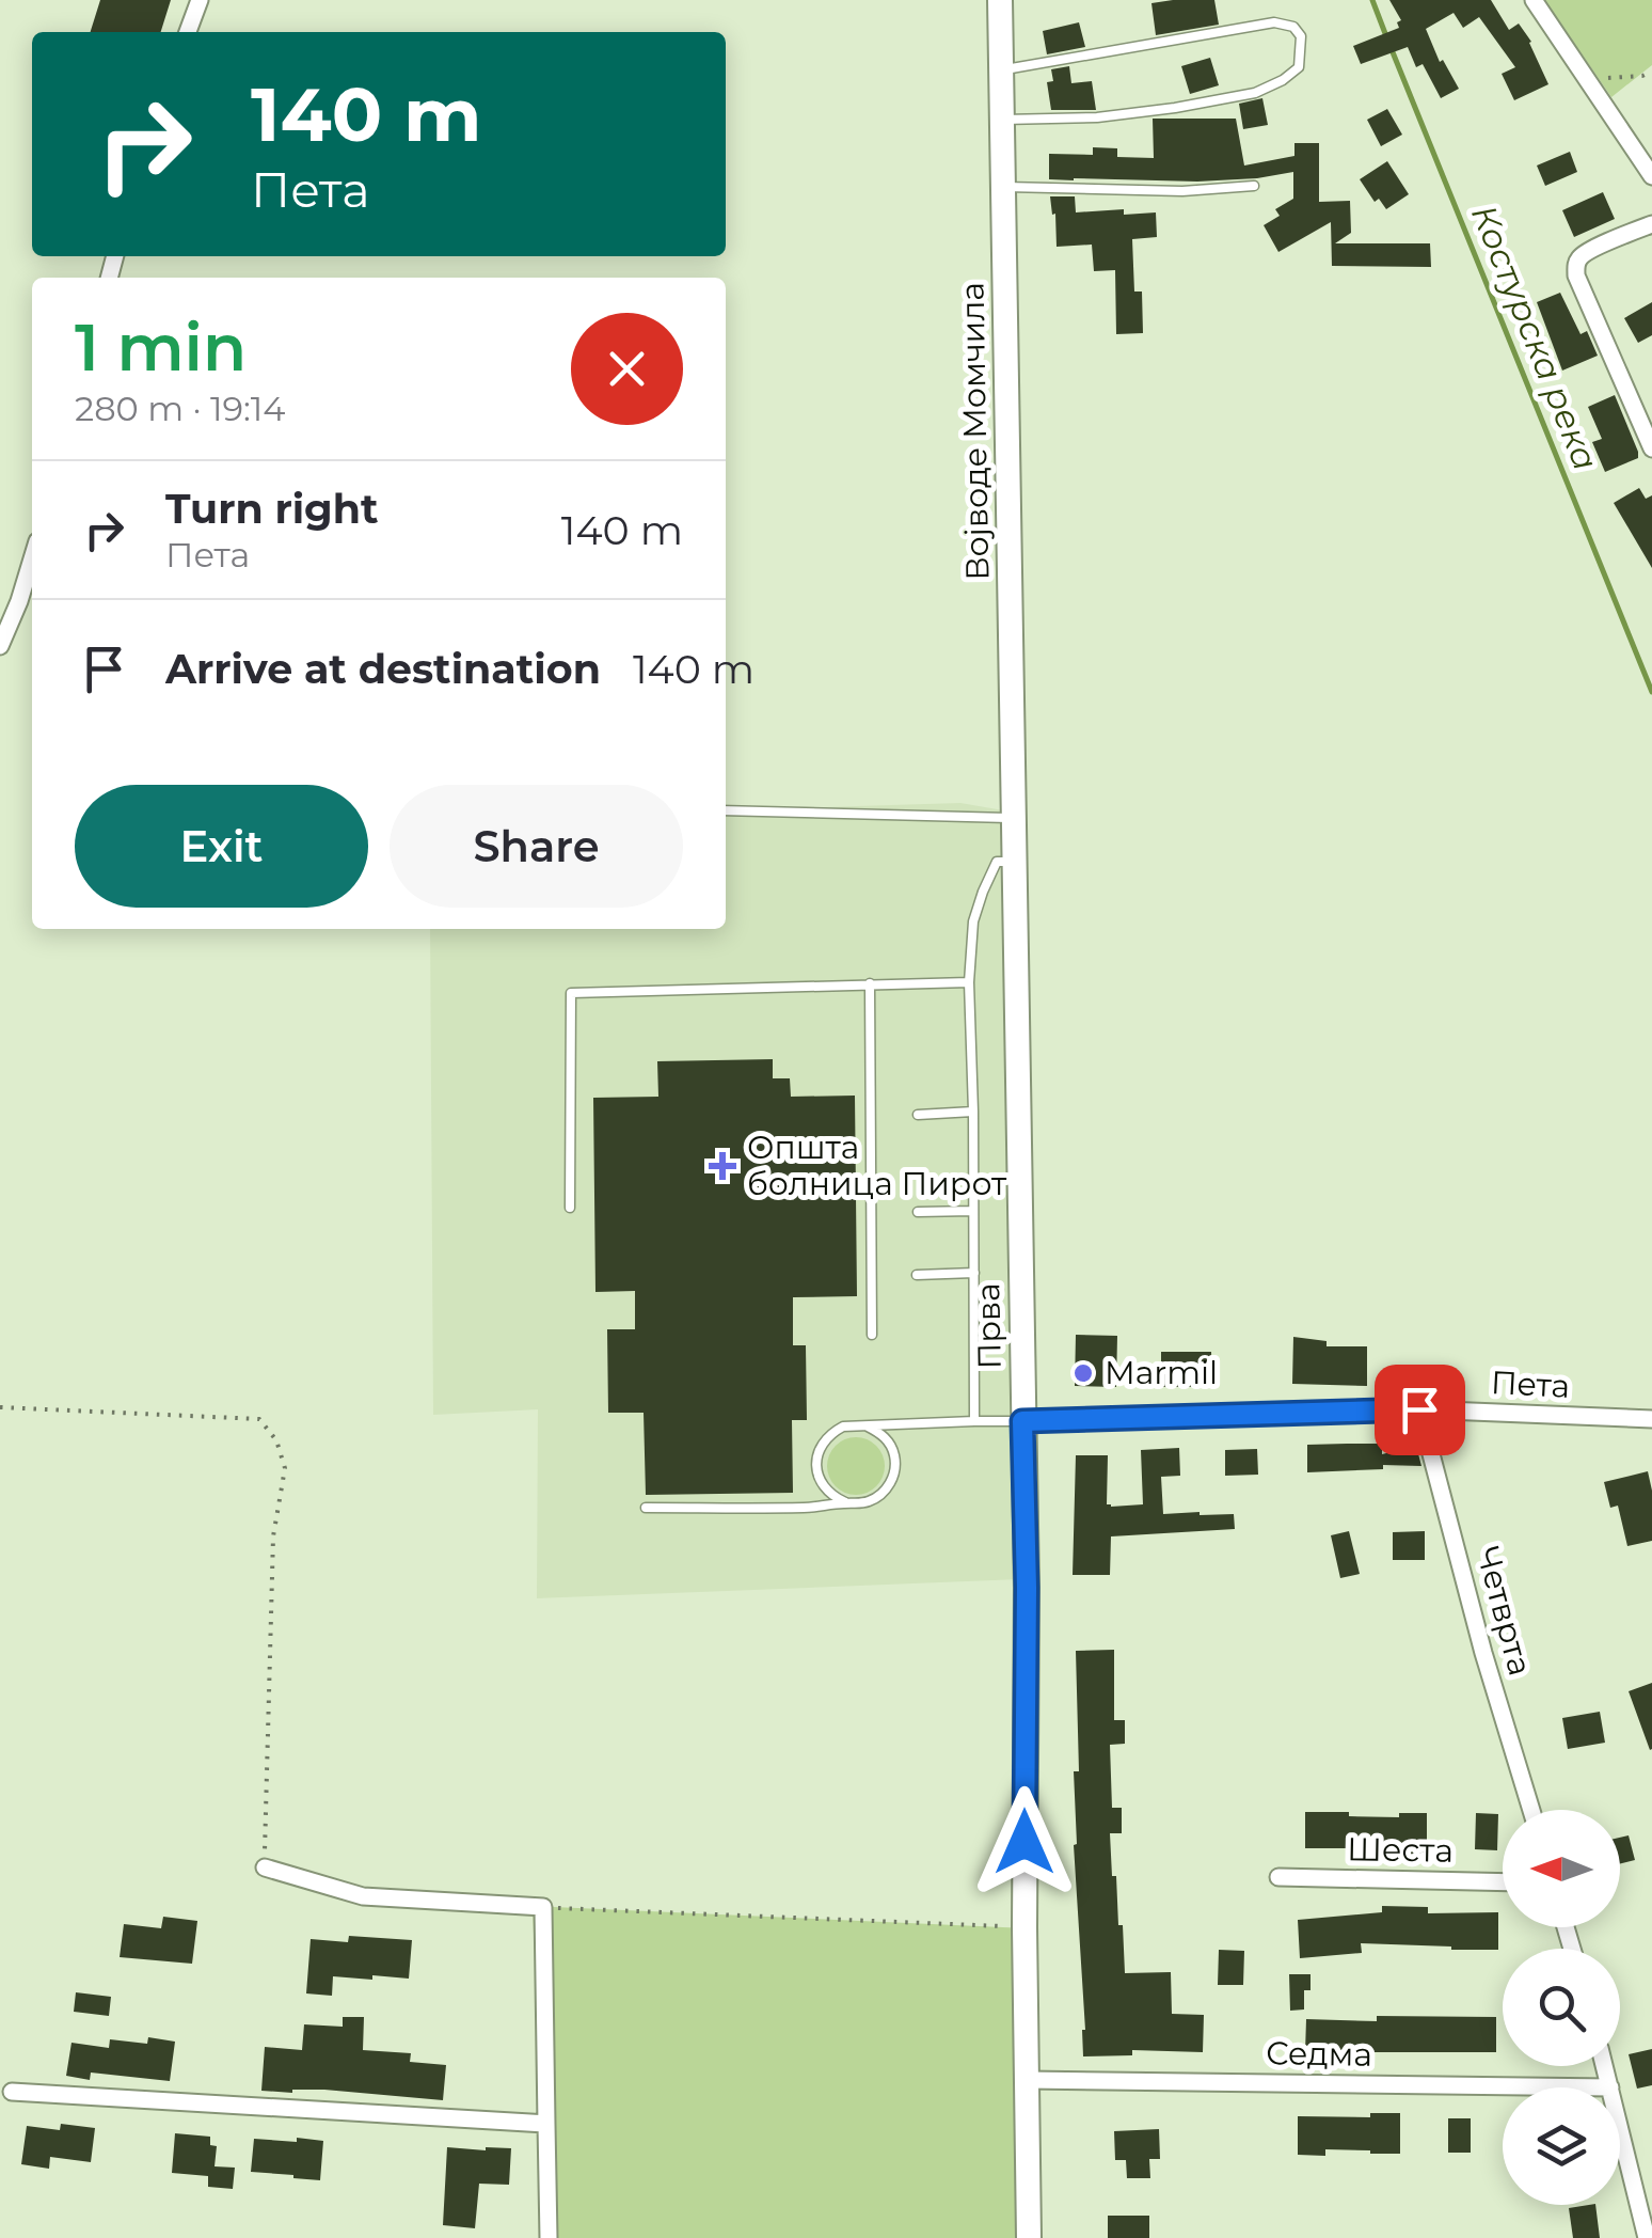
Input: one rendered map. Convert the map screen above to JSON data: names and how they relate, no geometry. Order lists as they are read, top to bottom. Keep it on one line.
{"streets":{"main road":["Војводе Момчила","Прва"],"street":["Пета","Четврта","Шеста","Седма"]},"crossings":[["Војводе Момчила","Прва"],["Прва","Пета"],["Прва","Седма"],["Пета","Четврта"]],"water":["Костурска река"],"places":{"health":["Општа болница Пирот"],"other":["Marmil"]},"north":"left","page":{"turn":["140 m","Пета"],"heading":["1 min","280 m · 19:14"],"list":[{"name":"Turn right","note":"Пета","value":"140 m"},{"name":"Arrive at destination","value":"140 m"}],"buttons":["Exit","Share"]}}
